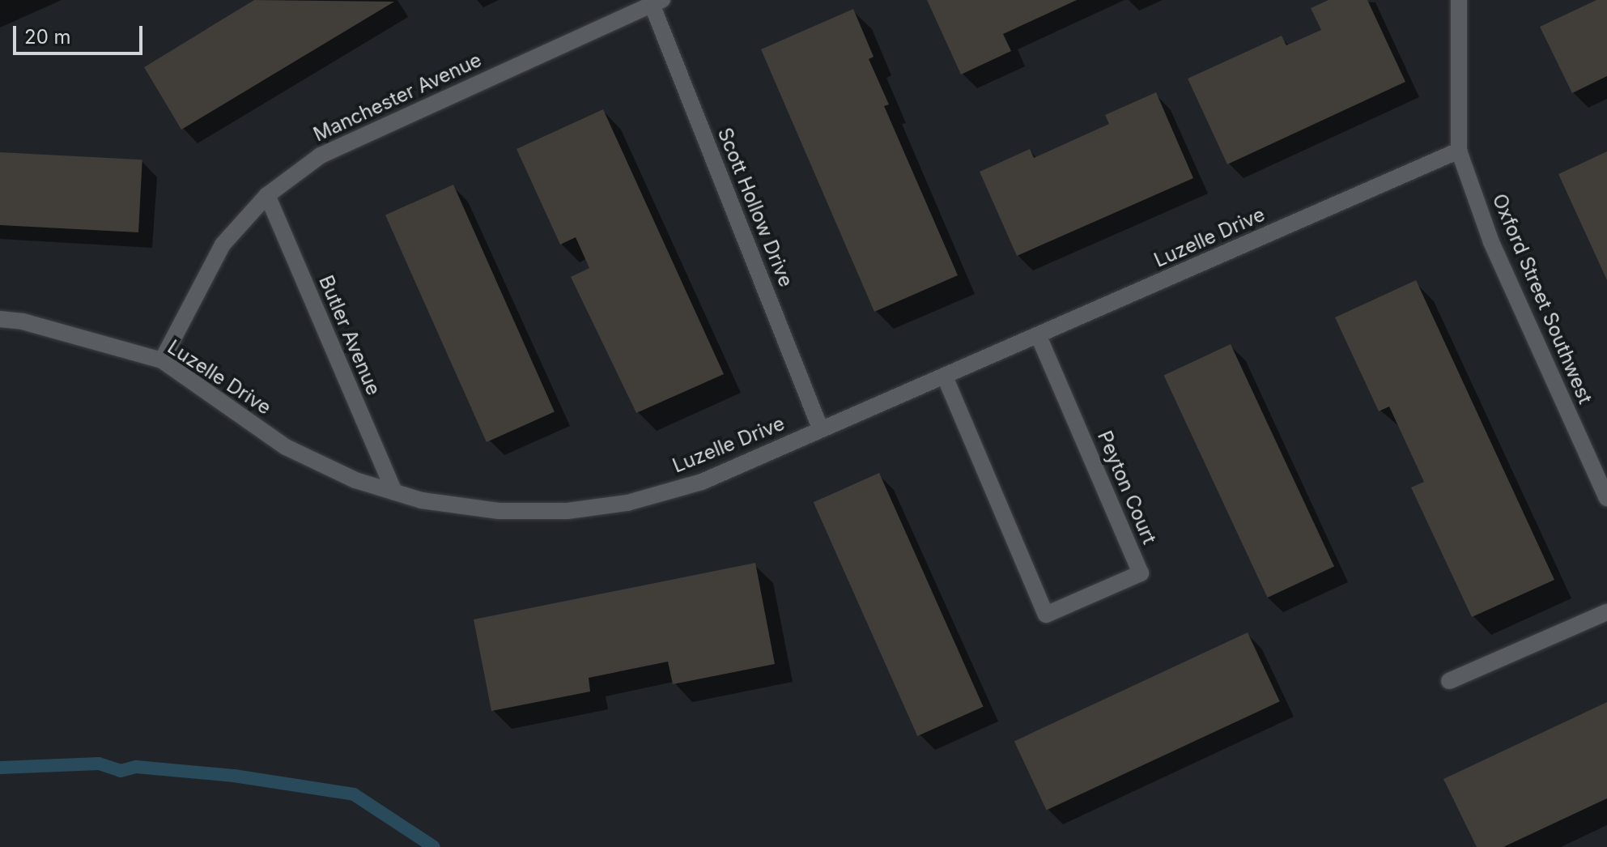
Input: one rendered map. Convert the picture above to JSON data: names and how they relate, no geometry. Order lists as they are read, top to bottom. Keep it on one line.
{"streets":{"street":["Manchester Avenue","Scott Hollow Drive","Luzelle Drive","Oxford Street Southwest","Butler Avenue","Peyton Court"]},"crossings":[["Manchester Avenue","Scott Hollow Drive"],["Manchester Avenue","Luzelle Drive"],["Manchester Avenue","Butler Avenue"],["Scott Hollow Drive","Luzelle Drive"],["Luzelle Drive","Oxford Street Southwest"],["Luzelle Drive","Butler Avenue"],["Luzelle Drive","Peyton Court"]],"scale_bar":"20 m"}
